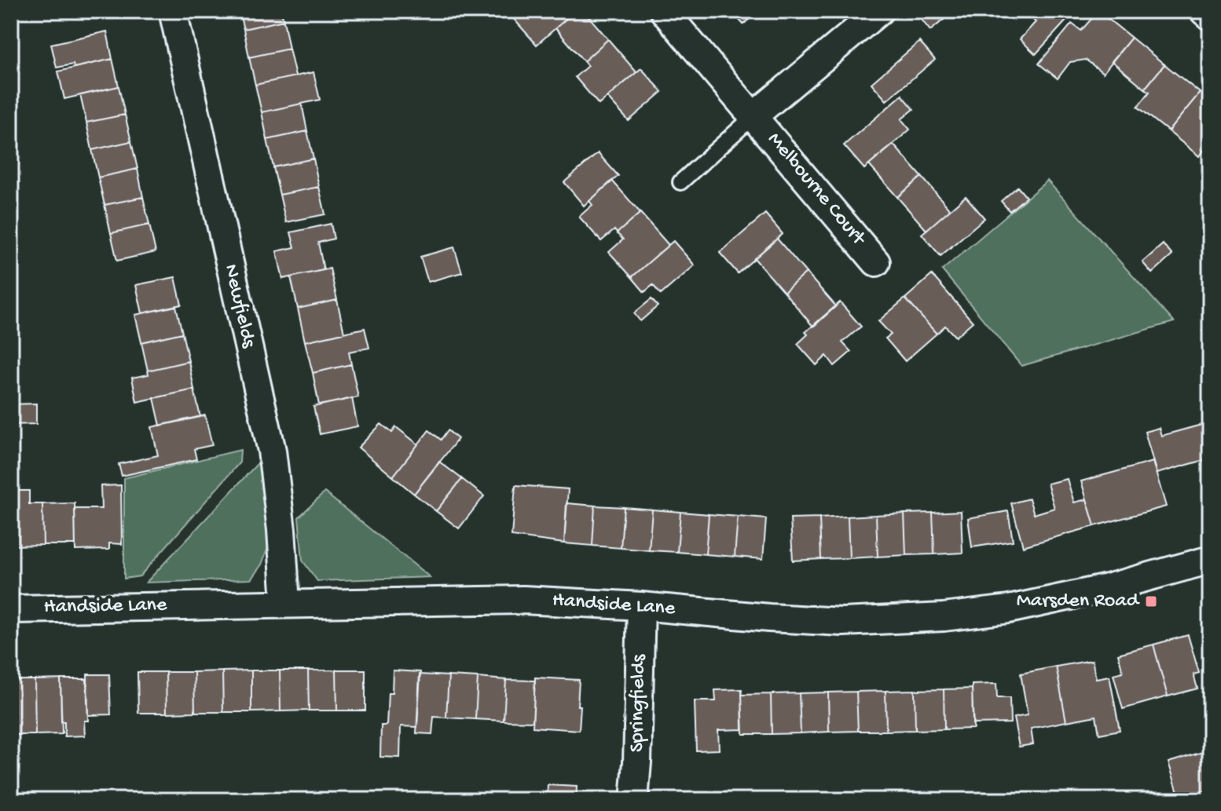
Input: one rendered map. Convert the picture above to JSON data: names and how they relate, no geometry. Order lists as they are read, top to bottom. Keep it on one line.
{"streets":{"street":["Melbourne Court","Newfields","Handside Lane","Springfields"]},"crossings":[["Newfields","Handside Lane"],["Handside Lane","Springfields"]],"places":{"transit":["Marsden Road"]}}
